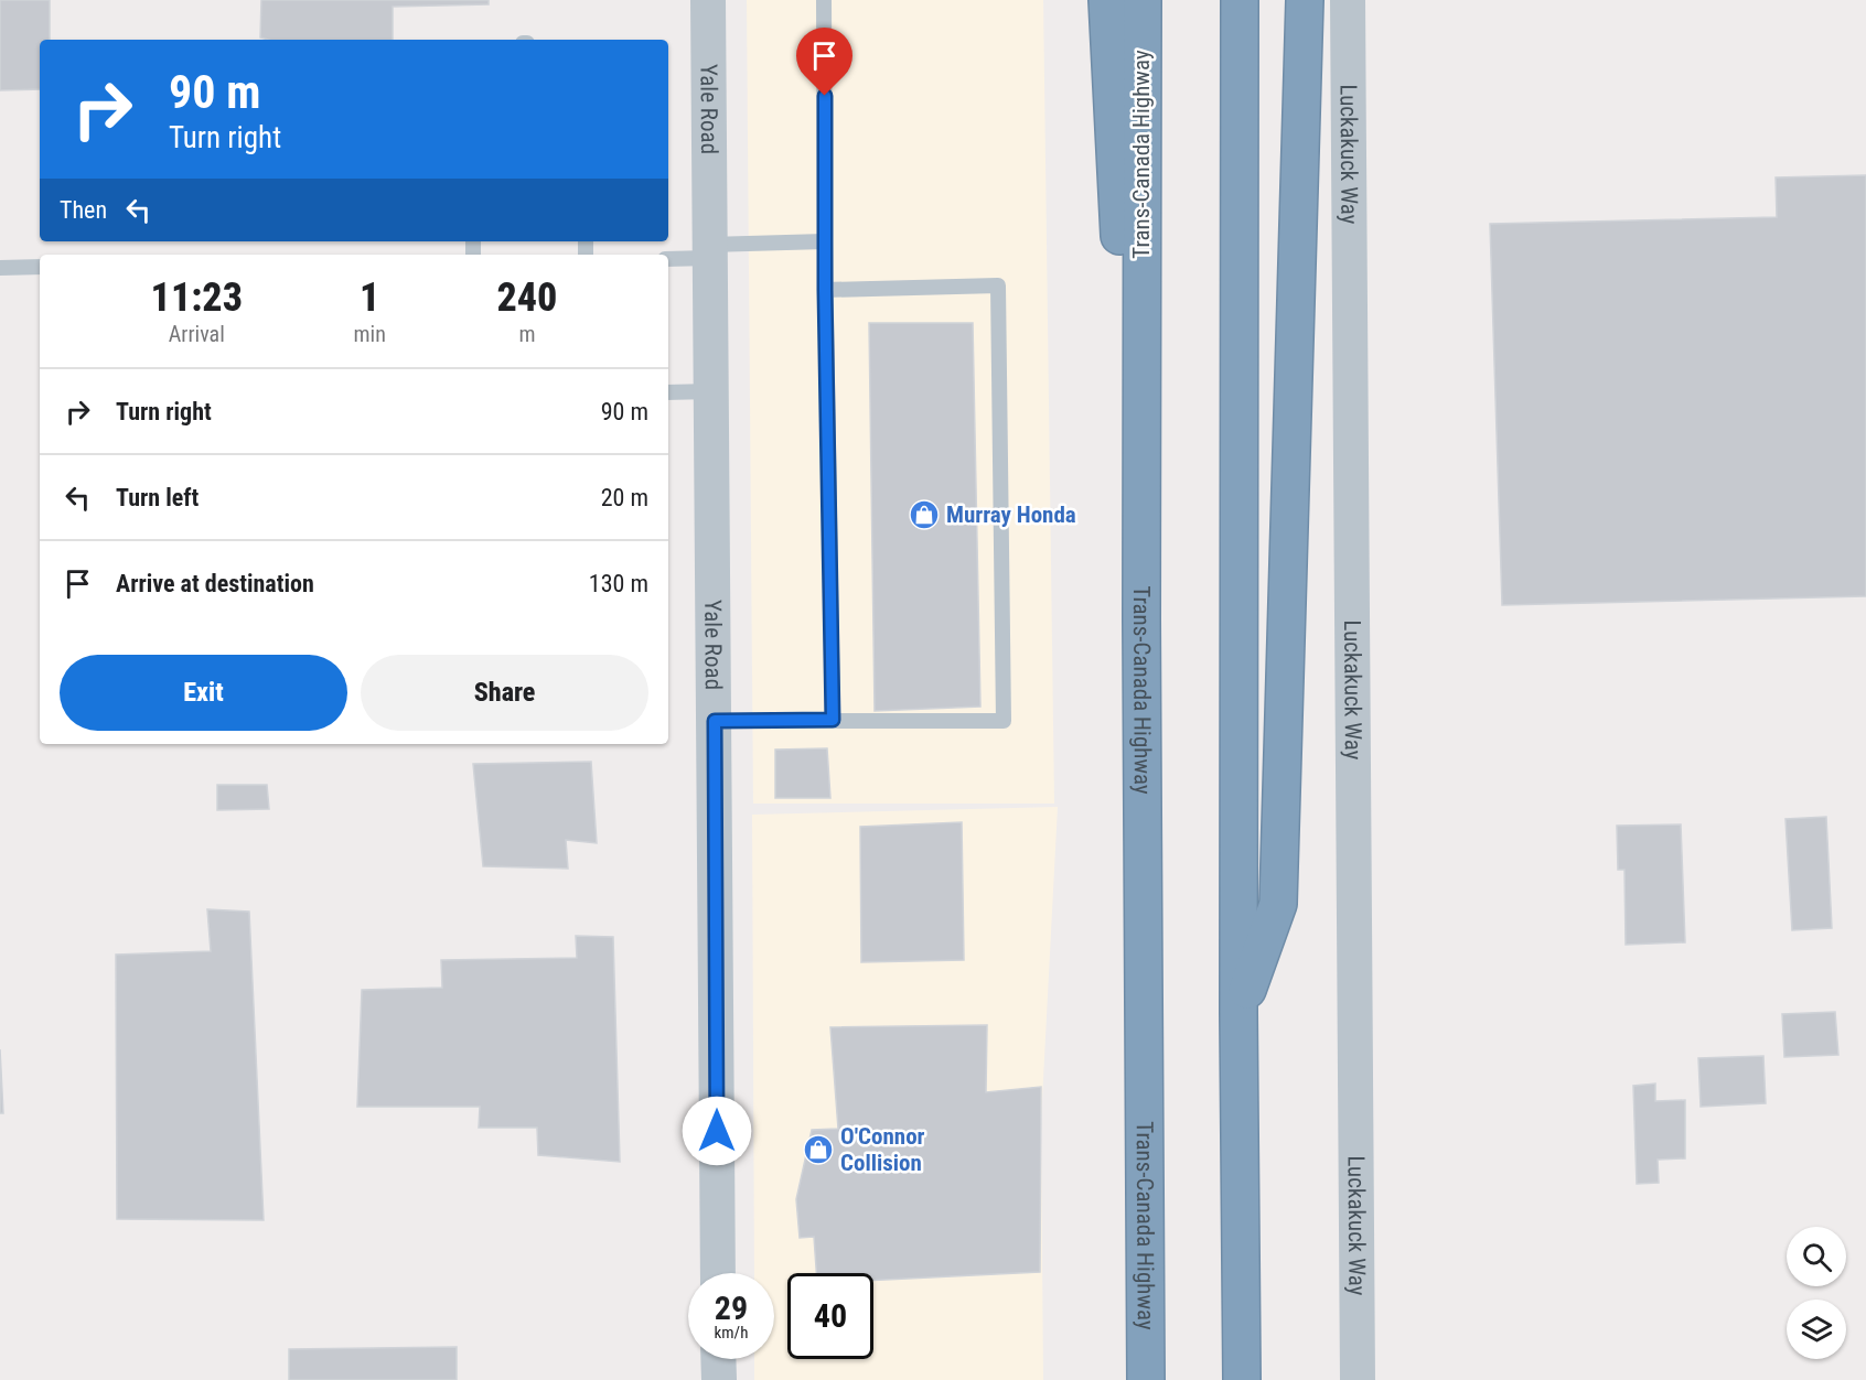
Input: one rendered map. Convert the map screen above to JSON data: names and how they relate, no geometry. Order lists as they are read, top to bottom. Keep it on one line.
{"streets":{"highway":["Trans-Canada Highway"],"street":["Yale Road","Luckakuck Way"]},"places":{"shop":["Murray Honda","O'Connor Collision"]},"page":{"turn":["90 m","Turn right"],"then":"Then","eta":["11:23","Arrival","1","min","240","m"],"list":[{"name":"Turn right","value":"90 m"},{"name":"Turn left","value":"20 m"},{"name":"Arrive at destination","value":"130 m"}],"buttons":["Exit","Share"],"speed":"29 km/h","limit":"40"}}
